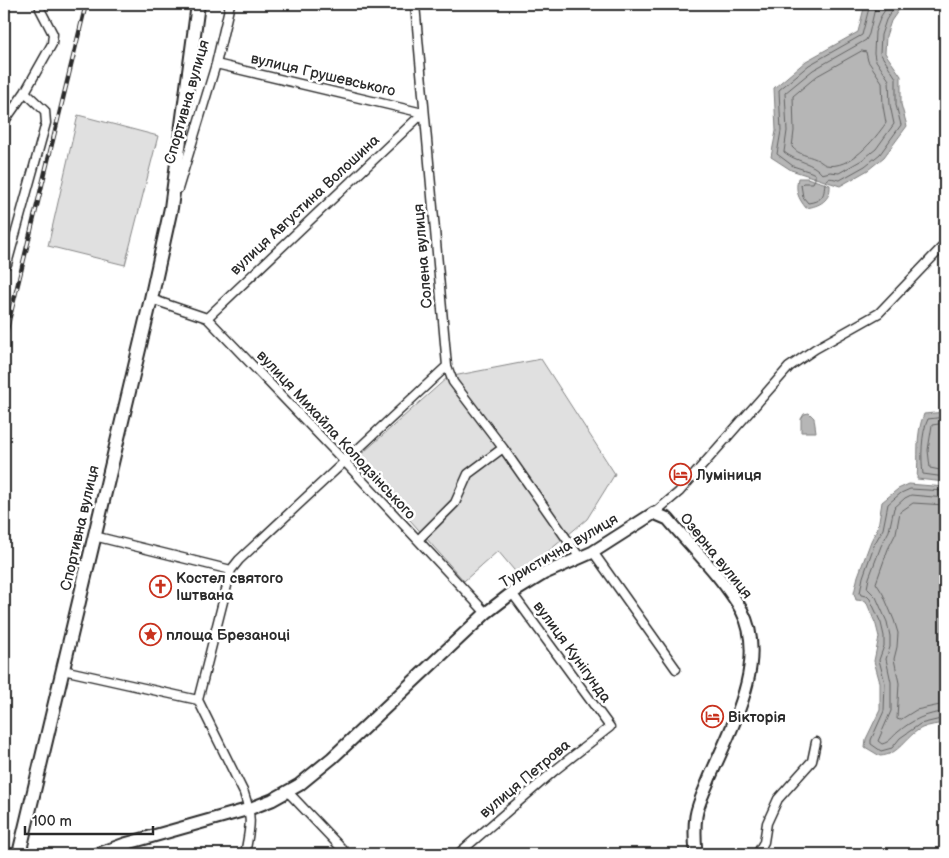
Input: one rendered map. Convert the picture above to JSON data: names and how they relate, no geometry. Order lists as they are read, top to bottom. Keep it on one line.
{"streets":{"main road":["Спортивна вулиця"],"street":["вулиця Грушевського","вулиця Августина Волошина","Солена вулиця","вулиця Михайла Колодзінського","Туристична вулиця","Озерна вулиця","вулиця Кунігунда","вулиця Петрова"]},"crossings":[["вулиця Грушевського","Спортивна вулиця"],["вулиця Грушевського","вулиця Августина Волошина"],["вулиця Грушевського","Солена вулиця"],["Спортивна вулиця","вулиця Михайла Колодзінського"],["вулиця Августина Волошина","Солена вулиця"],["вулиця Августина Волошина","вулиця Михайла Колодзінського"],["вулиця Михайла Колодзінського","Туристична вулиця"],["Туристична вулиця","Озерна вулиця"],["Туристична вулиця","вулиця Кунігунда"],["вулиця Кунігунда","вулиця Петрова"]],"places":{"hotel":["Луміниця","Вікторія"],"church":["Костел святого Іштвана"],"place":["площа Брезаноці"]},"scale_bar":"100 m"}
